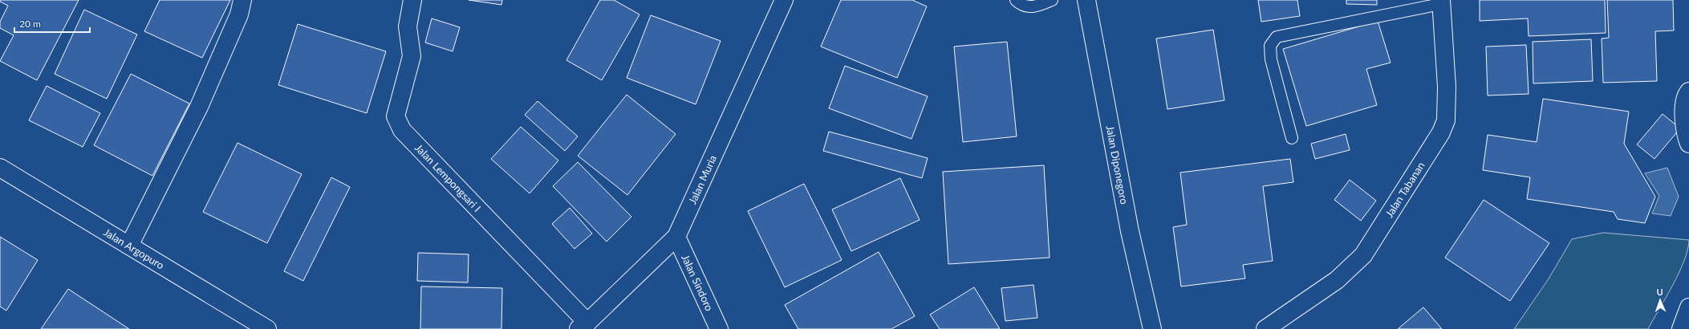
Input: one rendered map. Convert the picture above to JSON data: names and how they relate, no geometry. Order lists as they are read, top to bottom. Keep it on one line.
{"streets":{"street":["Jalan Diponegoro","Jalan Lempongsari I","Jalan Muria","Jalan Tabanan","Jalan Argopuro","Jalan Sindoro"]},"crossings":[["Jalan Lempongsari I","Jalan Muria"],["Jalan Muria","Jalan Sindoro"]],"scale_bar":"20 m","north":"top"}
